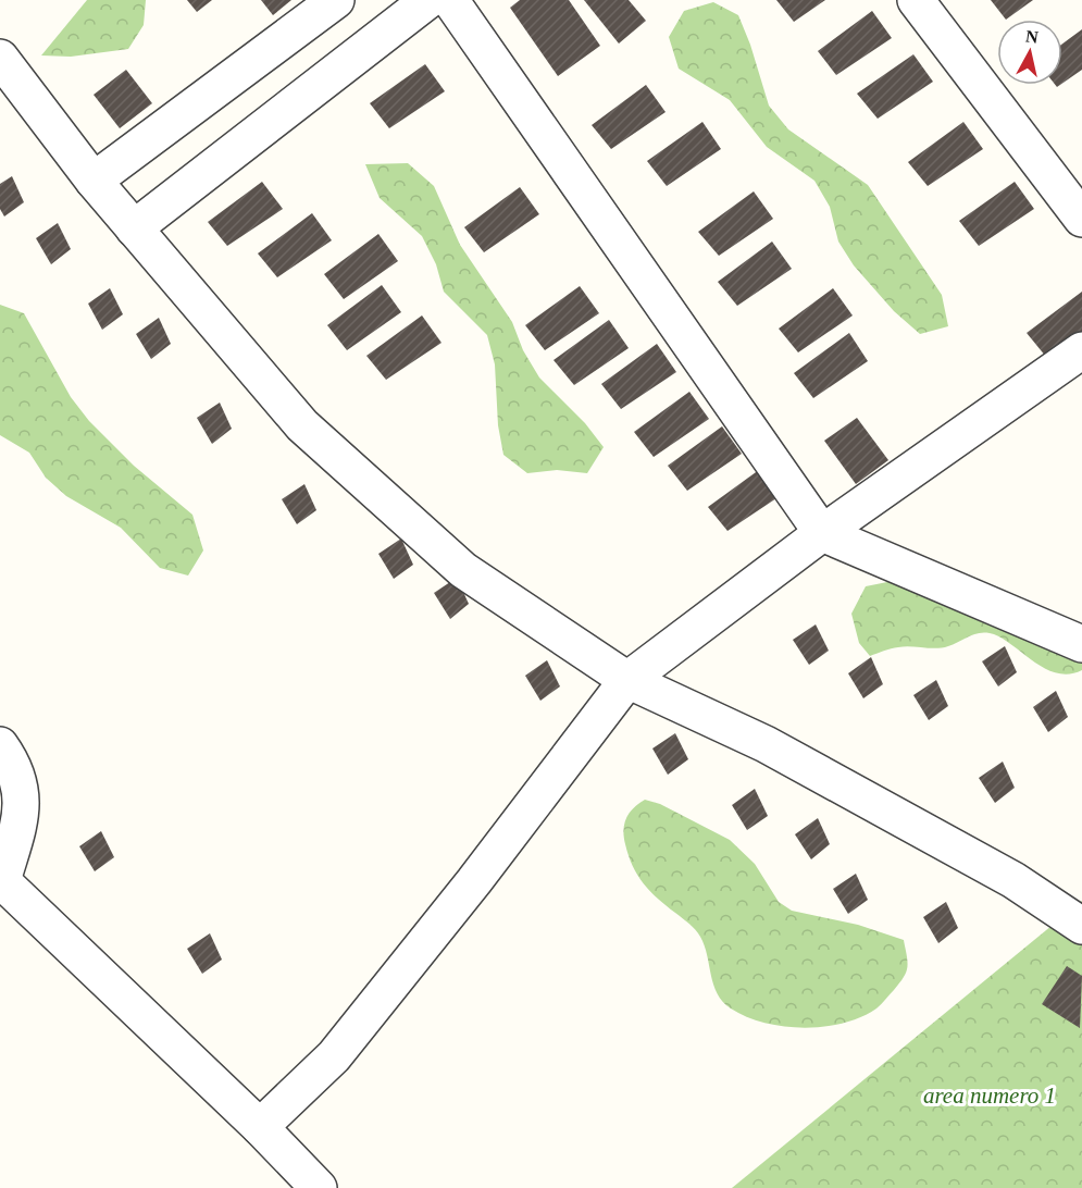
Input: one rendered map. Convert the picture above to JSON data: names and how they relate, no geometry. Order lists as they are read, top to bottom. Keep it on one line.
{"parks":["area numero 1"],"north":"top"}
